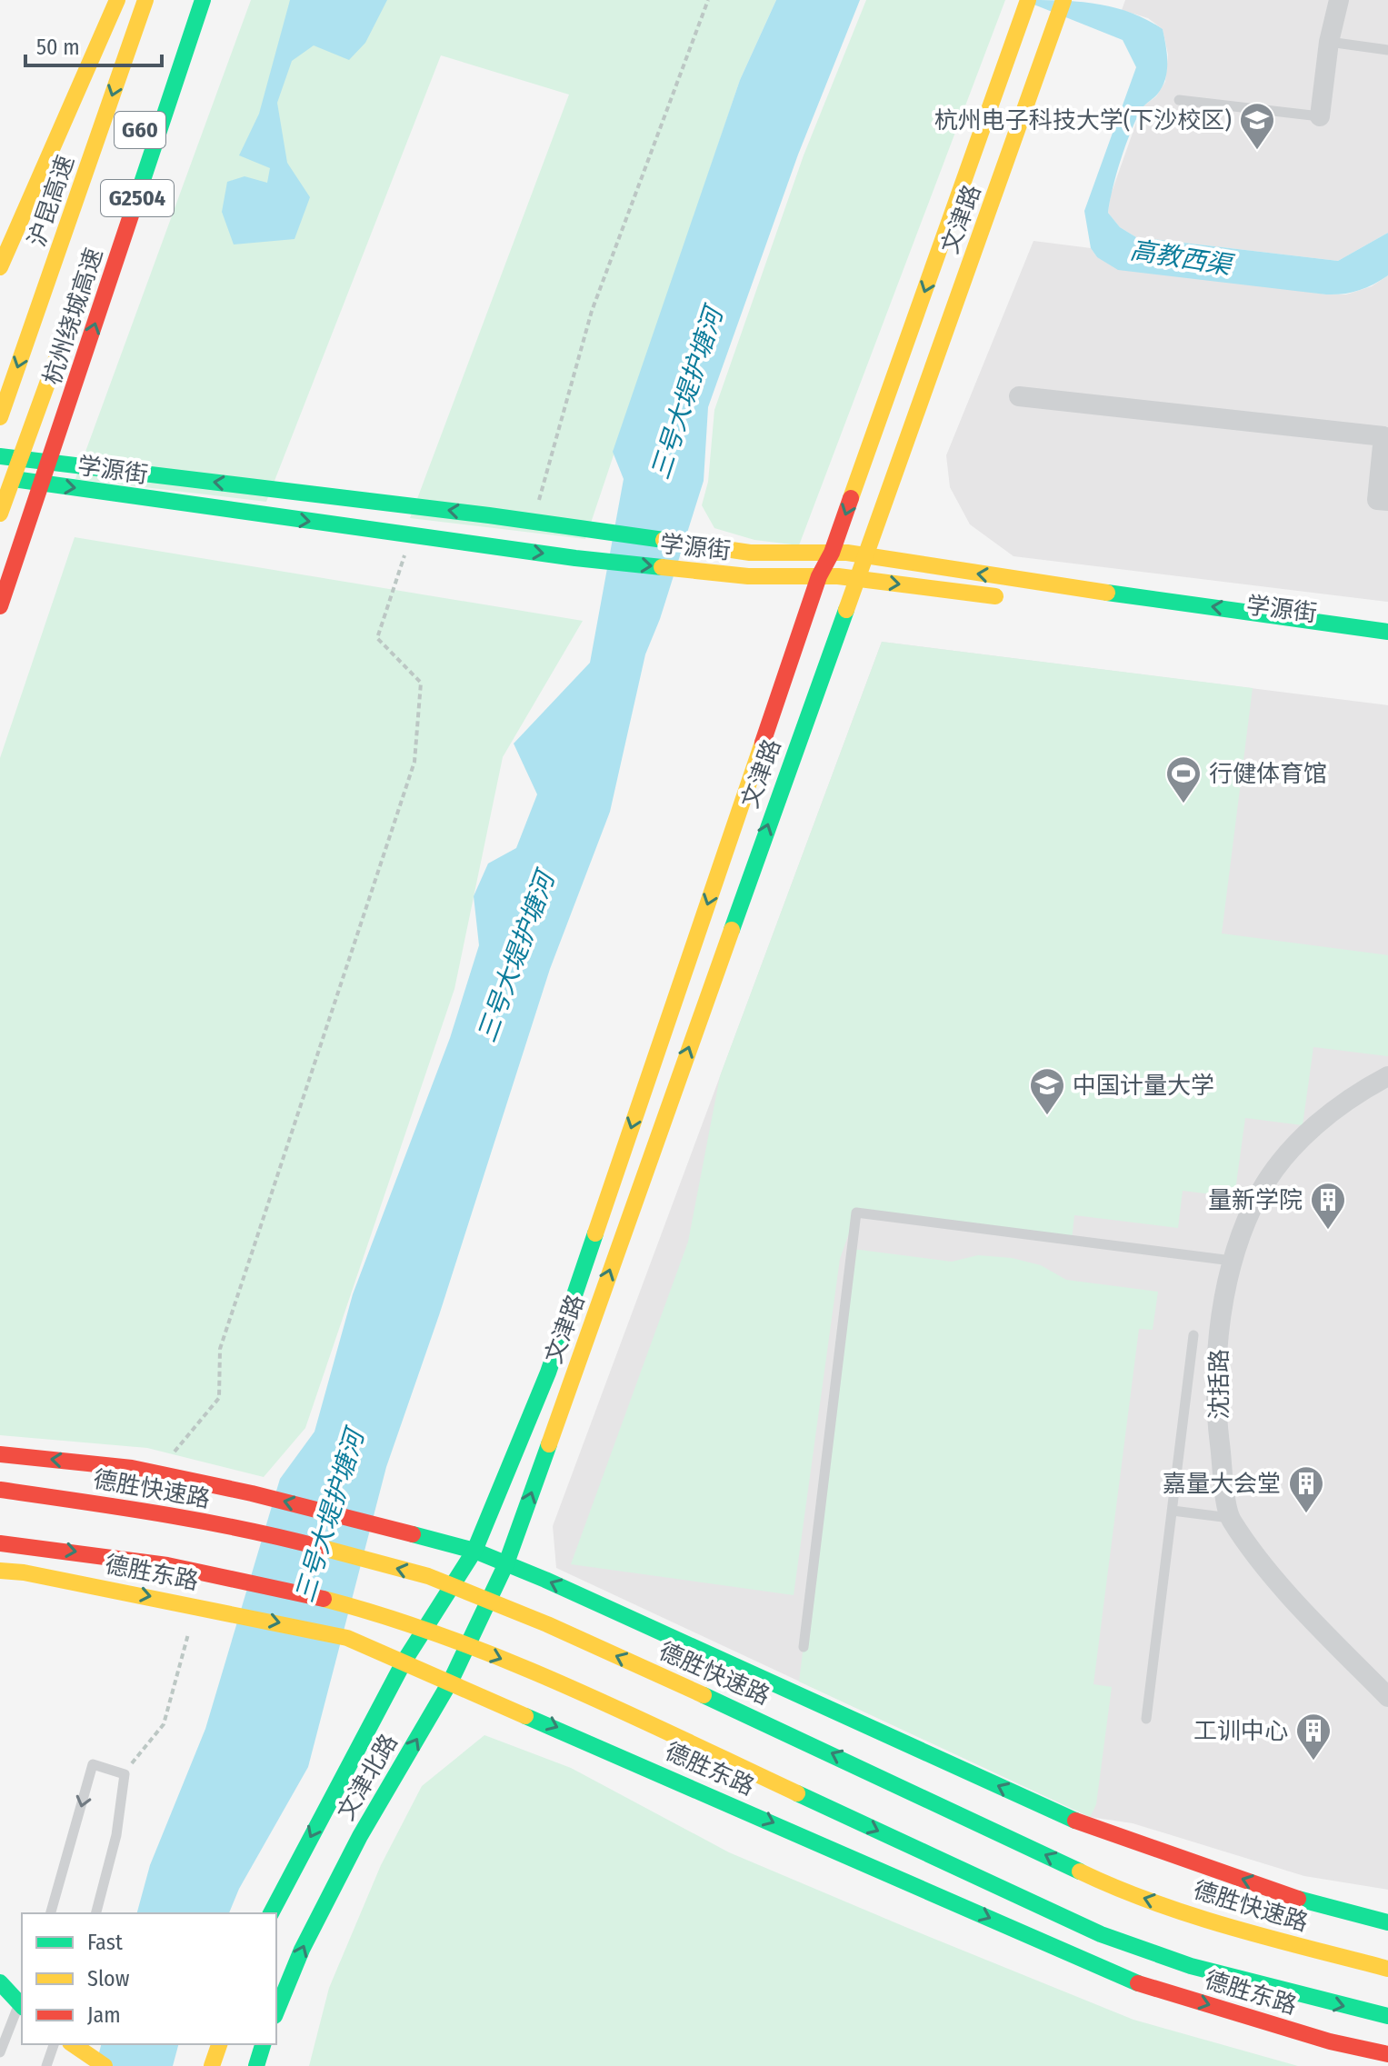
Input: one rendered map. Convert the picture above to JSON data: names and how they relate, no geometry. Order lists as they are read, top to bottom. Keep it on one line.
{"streets":{"main road":["G60","G2504","沪昆高速","文津路","杭州绕城高速","学源街","德胜快速路","德胜东路","文津北路"],"street":["沈括路"]},"crossings":[["文津路","学源街"],["文津路","文津北路"],["德胜东路","文津北路"]],"water":["高教西渠","三号大堤护塘河"],"places":{"school or university":["杭州电子科技大学(下沙校区)","中国计量大学"],"sports":["行健体育馆"],"building":["量新学院","嘉量大会堂","工训中心"]},"legend":["Fast","Slow","Jam"],"scale_bar":"50 m"}
